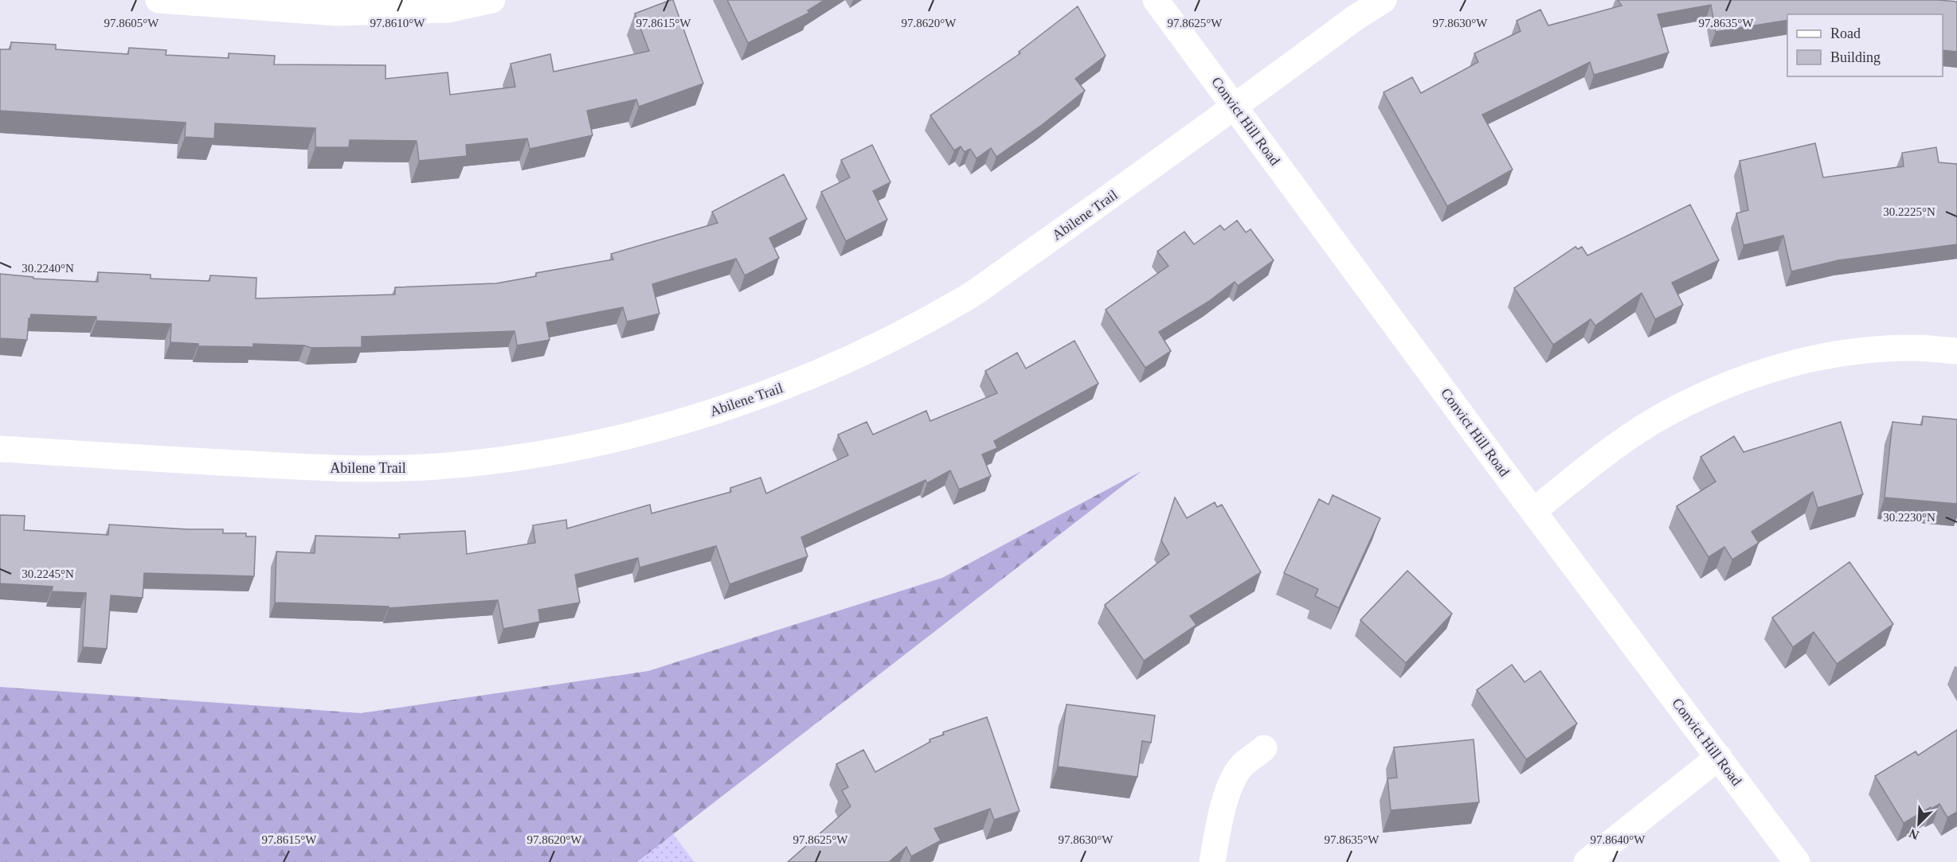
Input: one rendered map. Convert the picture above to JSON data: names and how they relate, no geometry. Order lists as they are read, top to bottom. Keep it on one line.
{"streets":{"street":["Convict Hill Road","Abilene Trail"]},"crossings":[["Convict Hill Road","Abilene Trail"]],"legend":["Road","Building"],"north":"bottom left","coordinates":["97.8605°W","97.8610°W","97.8615°W","97.8635°W","97.8620°W","97.8625°W","97.8630°W","30.2225°N","30.2240°N","30.2230°N","30.2245°N","97.8640°W"]}
